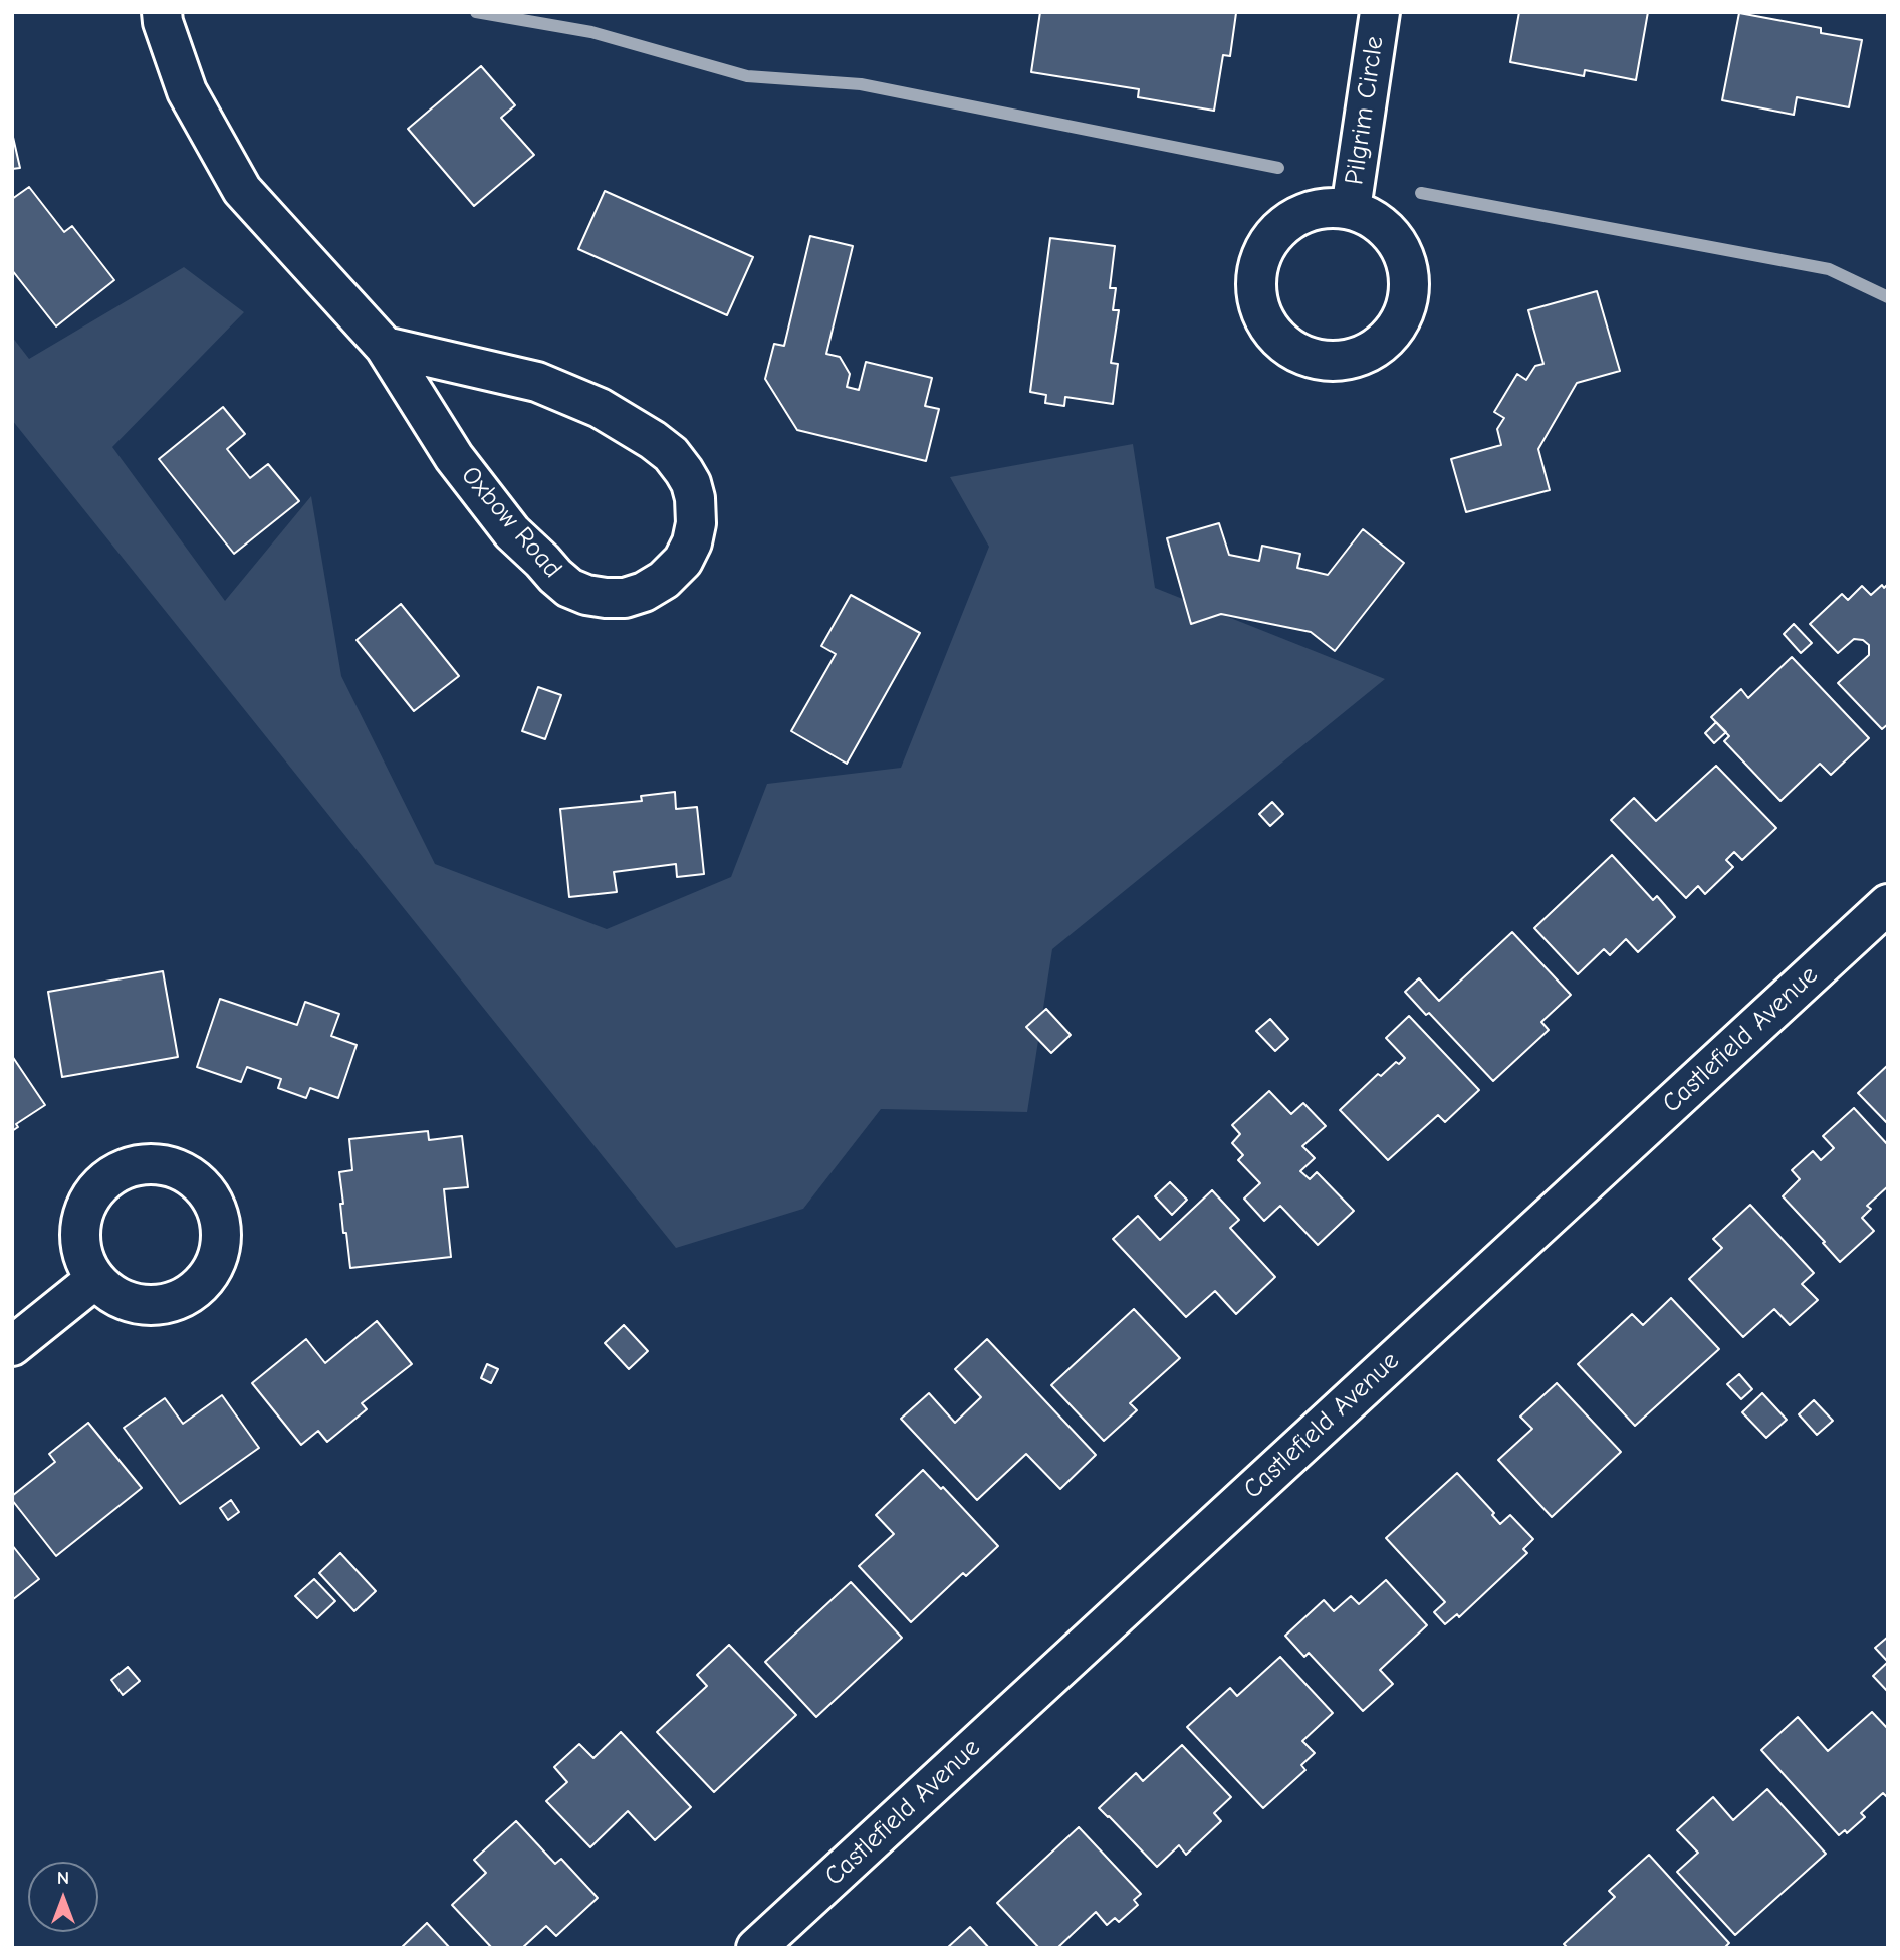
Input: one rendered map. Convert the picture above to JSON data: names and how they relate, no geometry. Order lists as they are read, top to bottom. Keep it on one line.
{"streets":{"street":["Pilgrim Circle","Oxbow Road","Castlefield Avenue"]},"north":"top"}
